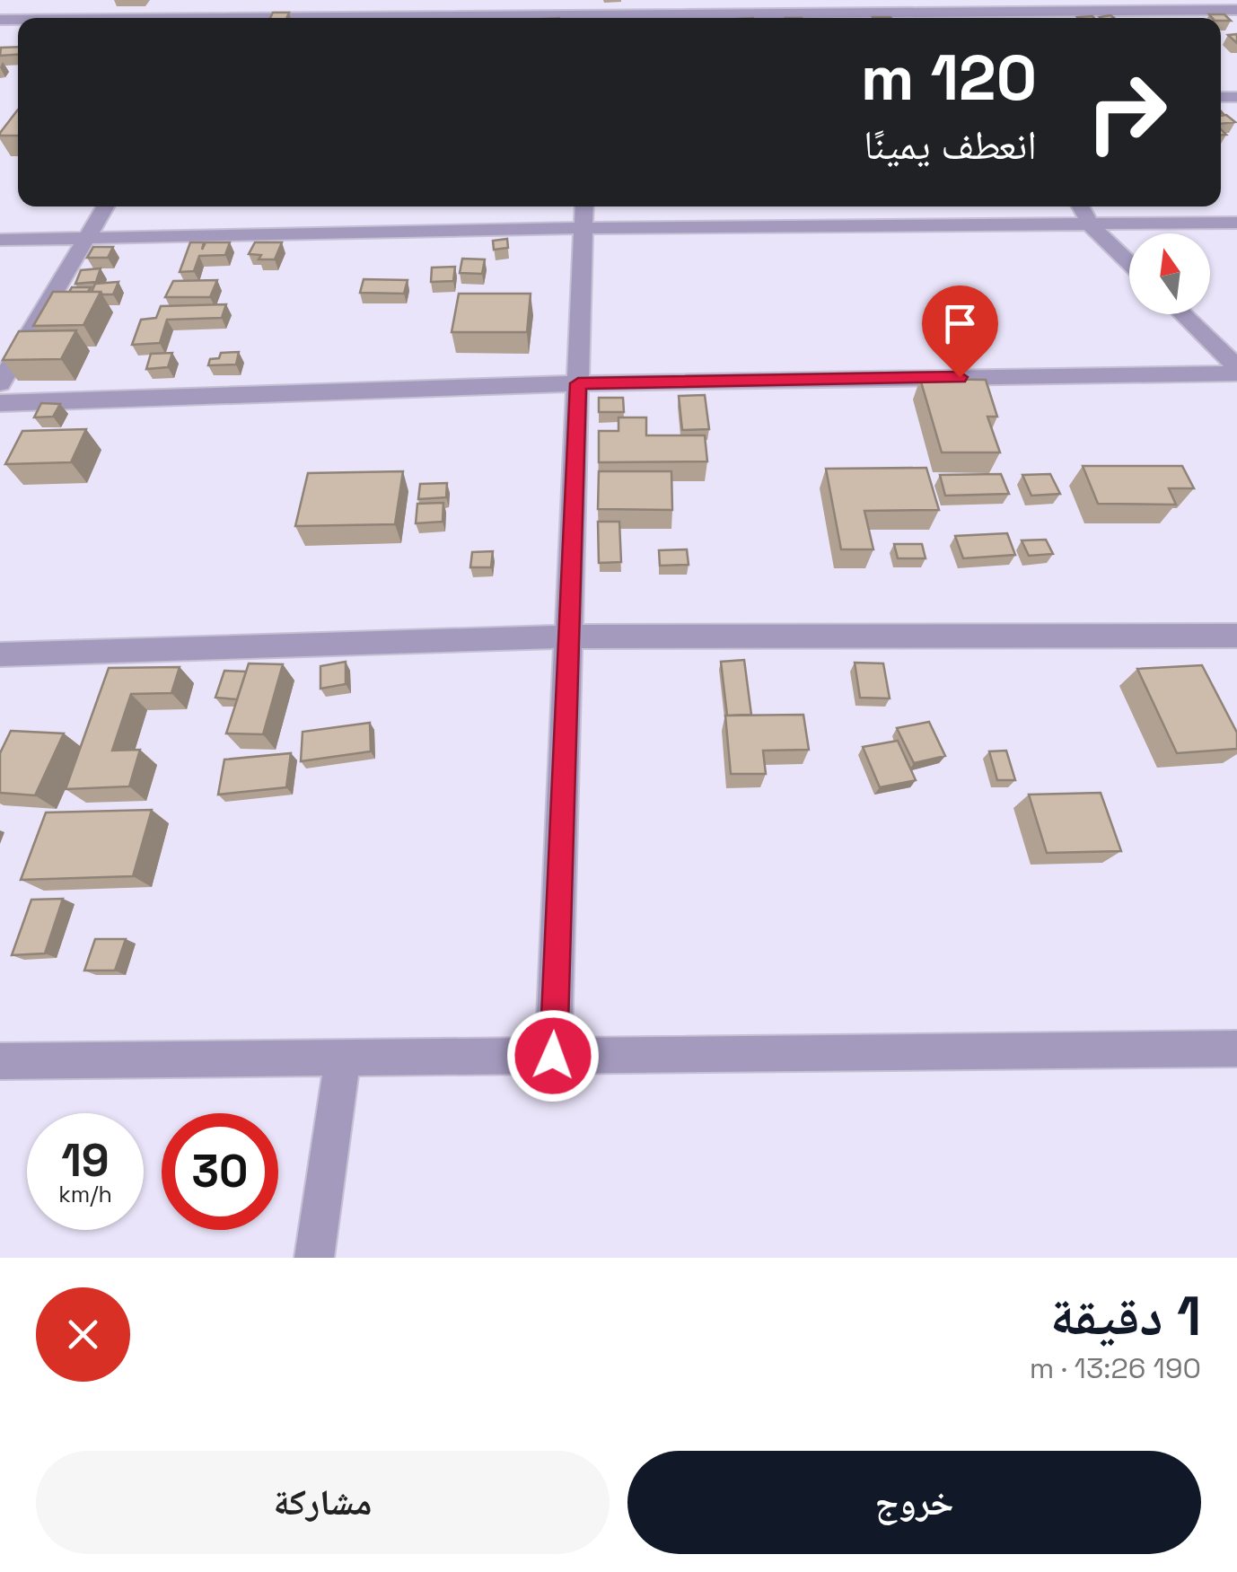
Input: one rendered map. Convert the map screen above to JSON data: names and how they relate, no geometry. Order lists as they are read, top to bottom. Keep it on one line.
{"north":"top","page":{"turn":["120 m","انعطف يمينًا"],"speed":"19 km/h","limit":"30","heading":["1 دقيقة","190 m · 13:26"],"buttons":["خروج","مشاركة"]}}
